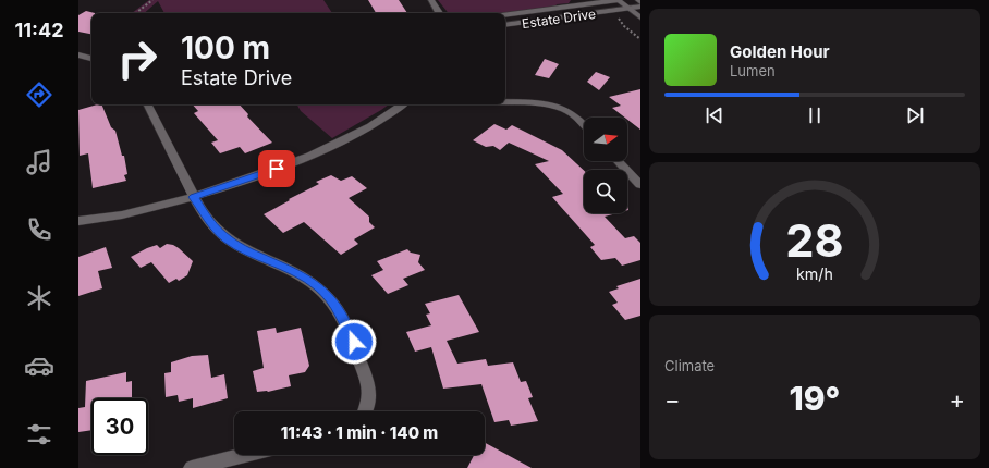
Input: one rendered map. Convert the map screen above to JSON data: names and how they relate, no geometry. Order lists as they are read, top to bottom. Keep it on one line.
{"streets":{"street":["Estate Drive"]},"north":"right","page":{"tabs":"11:42","turn":["100 m","Estate Drive"],"song":["Golden Hour","Lumen"],"tile":"Climate","heat":["−","19°","+"],"limit":"30","trip":"11:43 · 1 min · 140 m","gauge":["28","km/h"]}}
